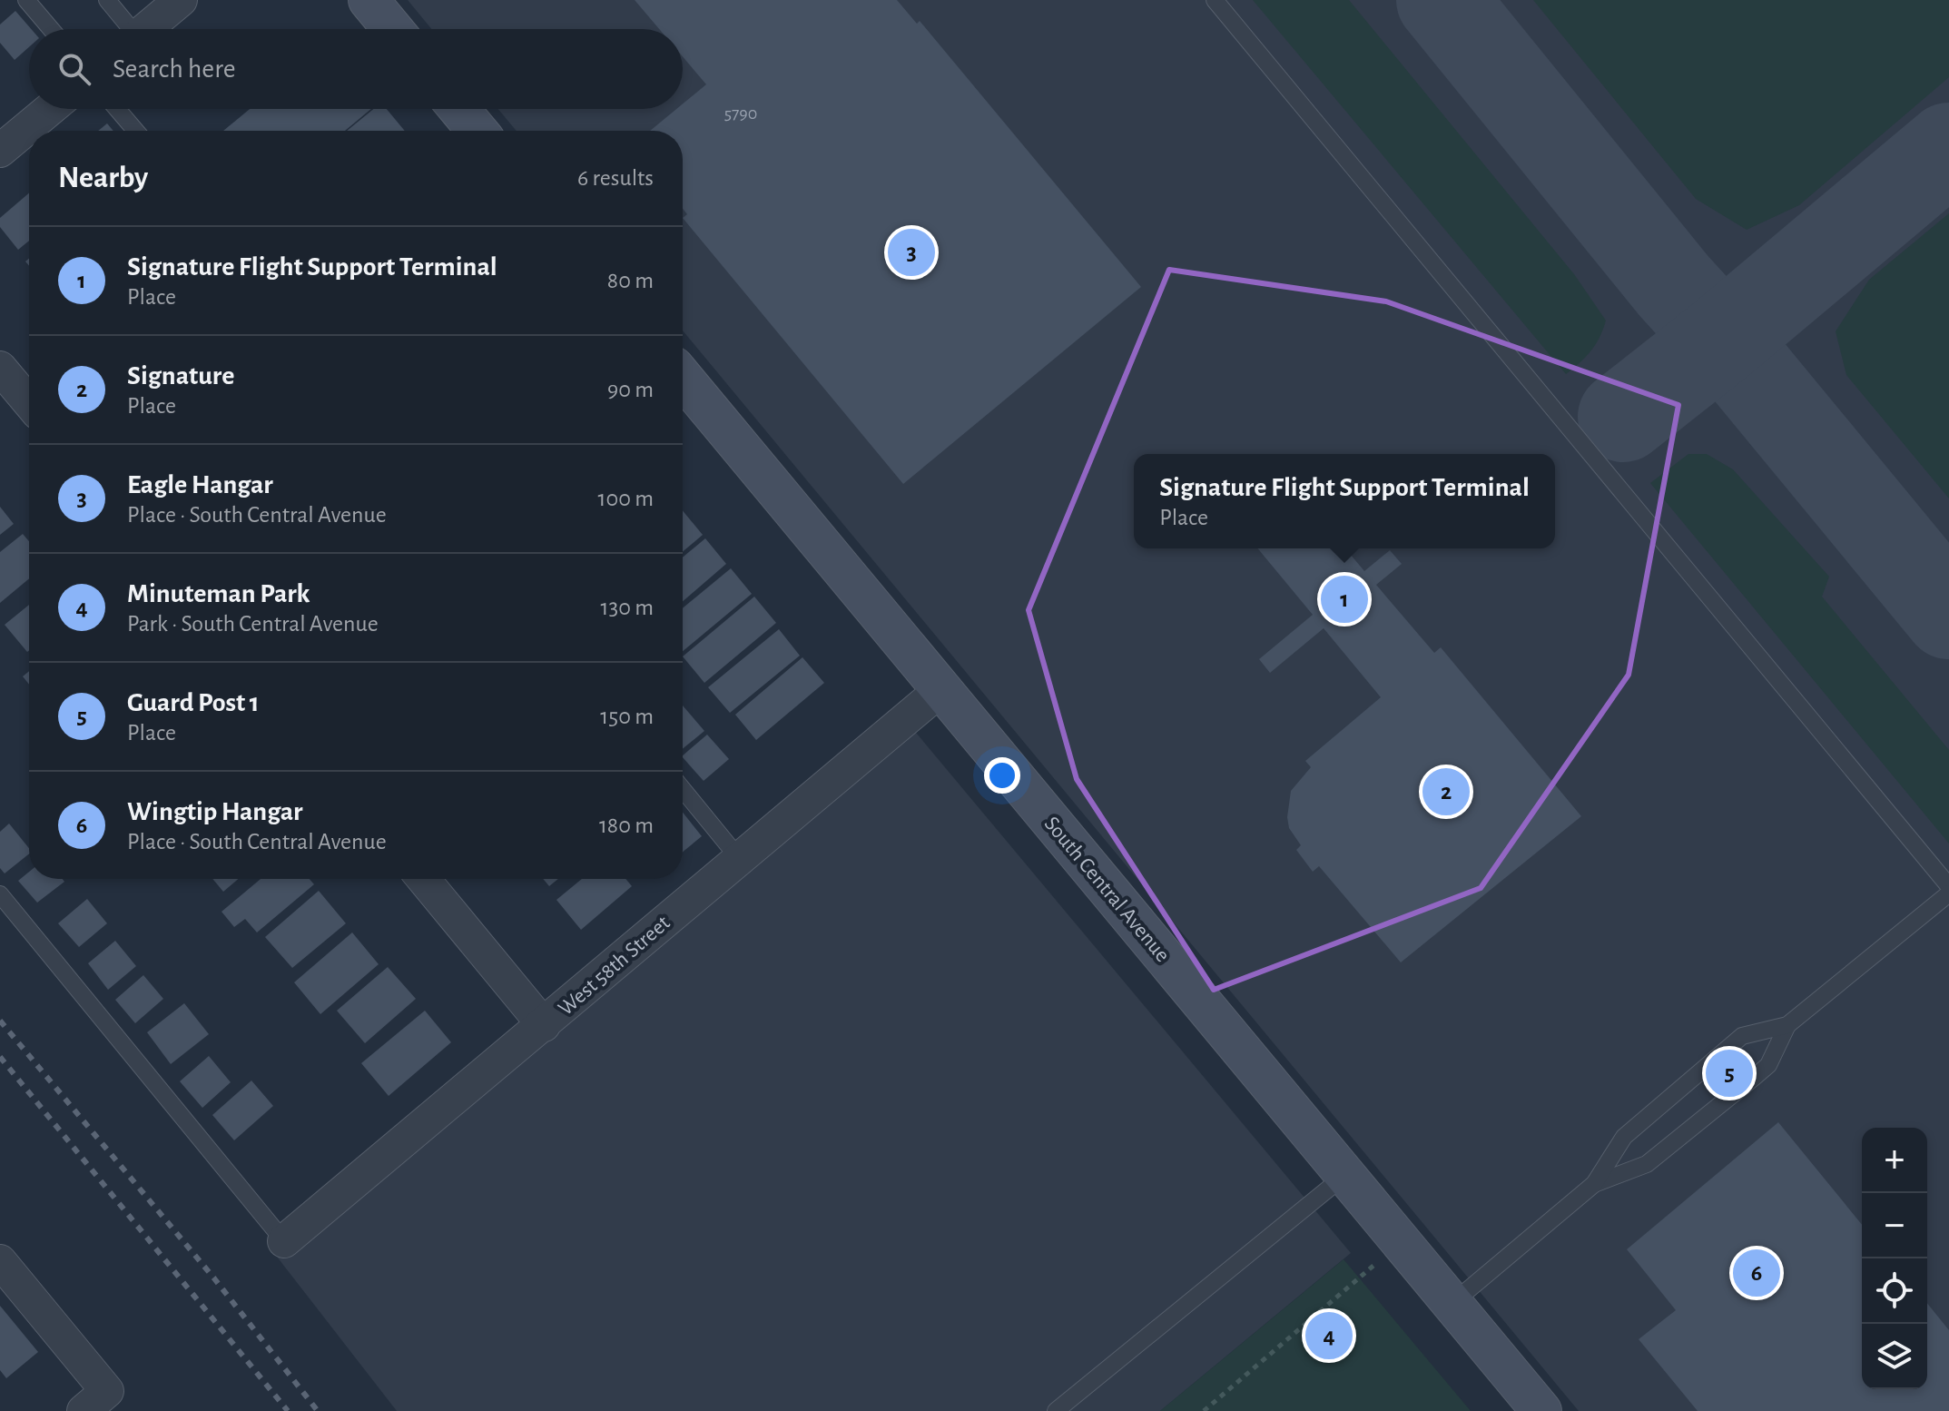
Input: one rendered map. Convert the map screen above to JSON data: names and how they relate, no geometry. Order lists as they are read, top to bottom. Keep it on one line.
{"streets":{"main road":["South Central Avenue"],"street":["West 58th Street"]},"crossings":[["South Central Avenue","West 58th Street"]],"house_numbers":["5790"],"page":{"search":"Search here","heading":["Nearby","6 results"],"pins":["3","1","2","5","6","4"],"list":[{"mark":"1","name":"Signature Flight Support Terminal","note":"Place","value":"80 m"},{"mark":"2","name":"Signature","note":"Place","value":"90 m"},{"mark":"3","name":"Eagle Hangar","note":"Place · South Central Avenue","value":"100 m"},{"mark":"4","name":"Minuteman Park","note":"Park · South Central Avenue","value":"130 m"},{"mark":"5","name":"Guard Post 1","note":"Place","value":"150 m"},{"mark":"6","name":"Wingtip Hangar","note":"Place · South Central Avenue","value":"180 m"}],"popup":["Signature Flight Support Terminal","Place"],"map_buttons":["+","−"]}}
